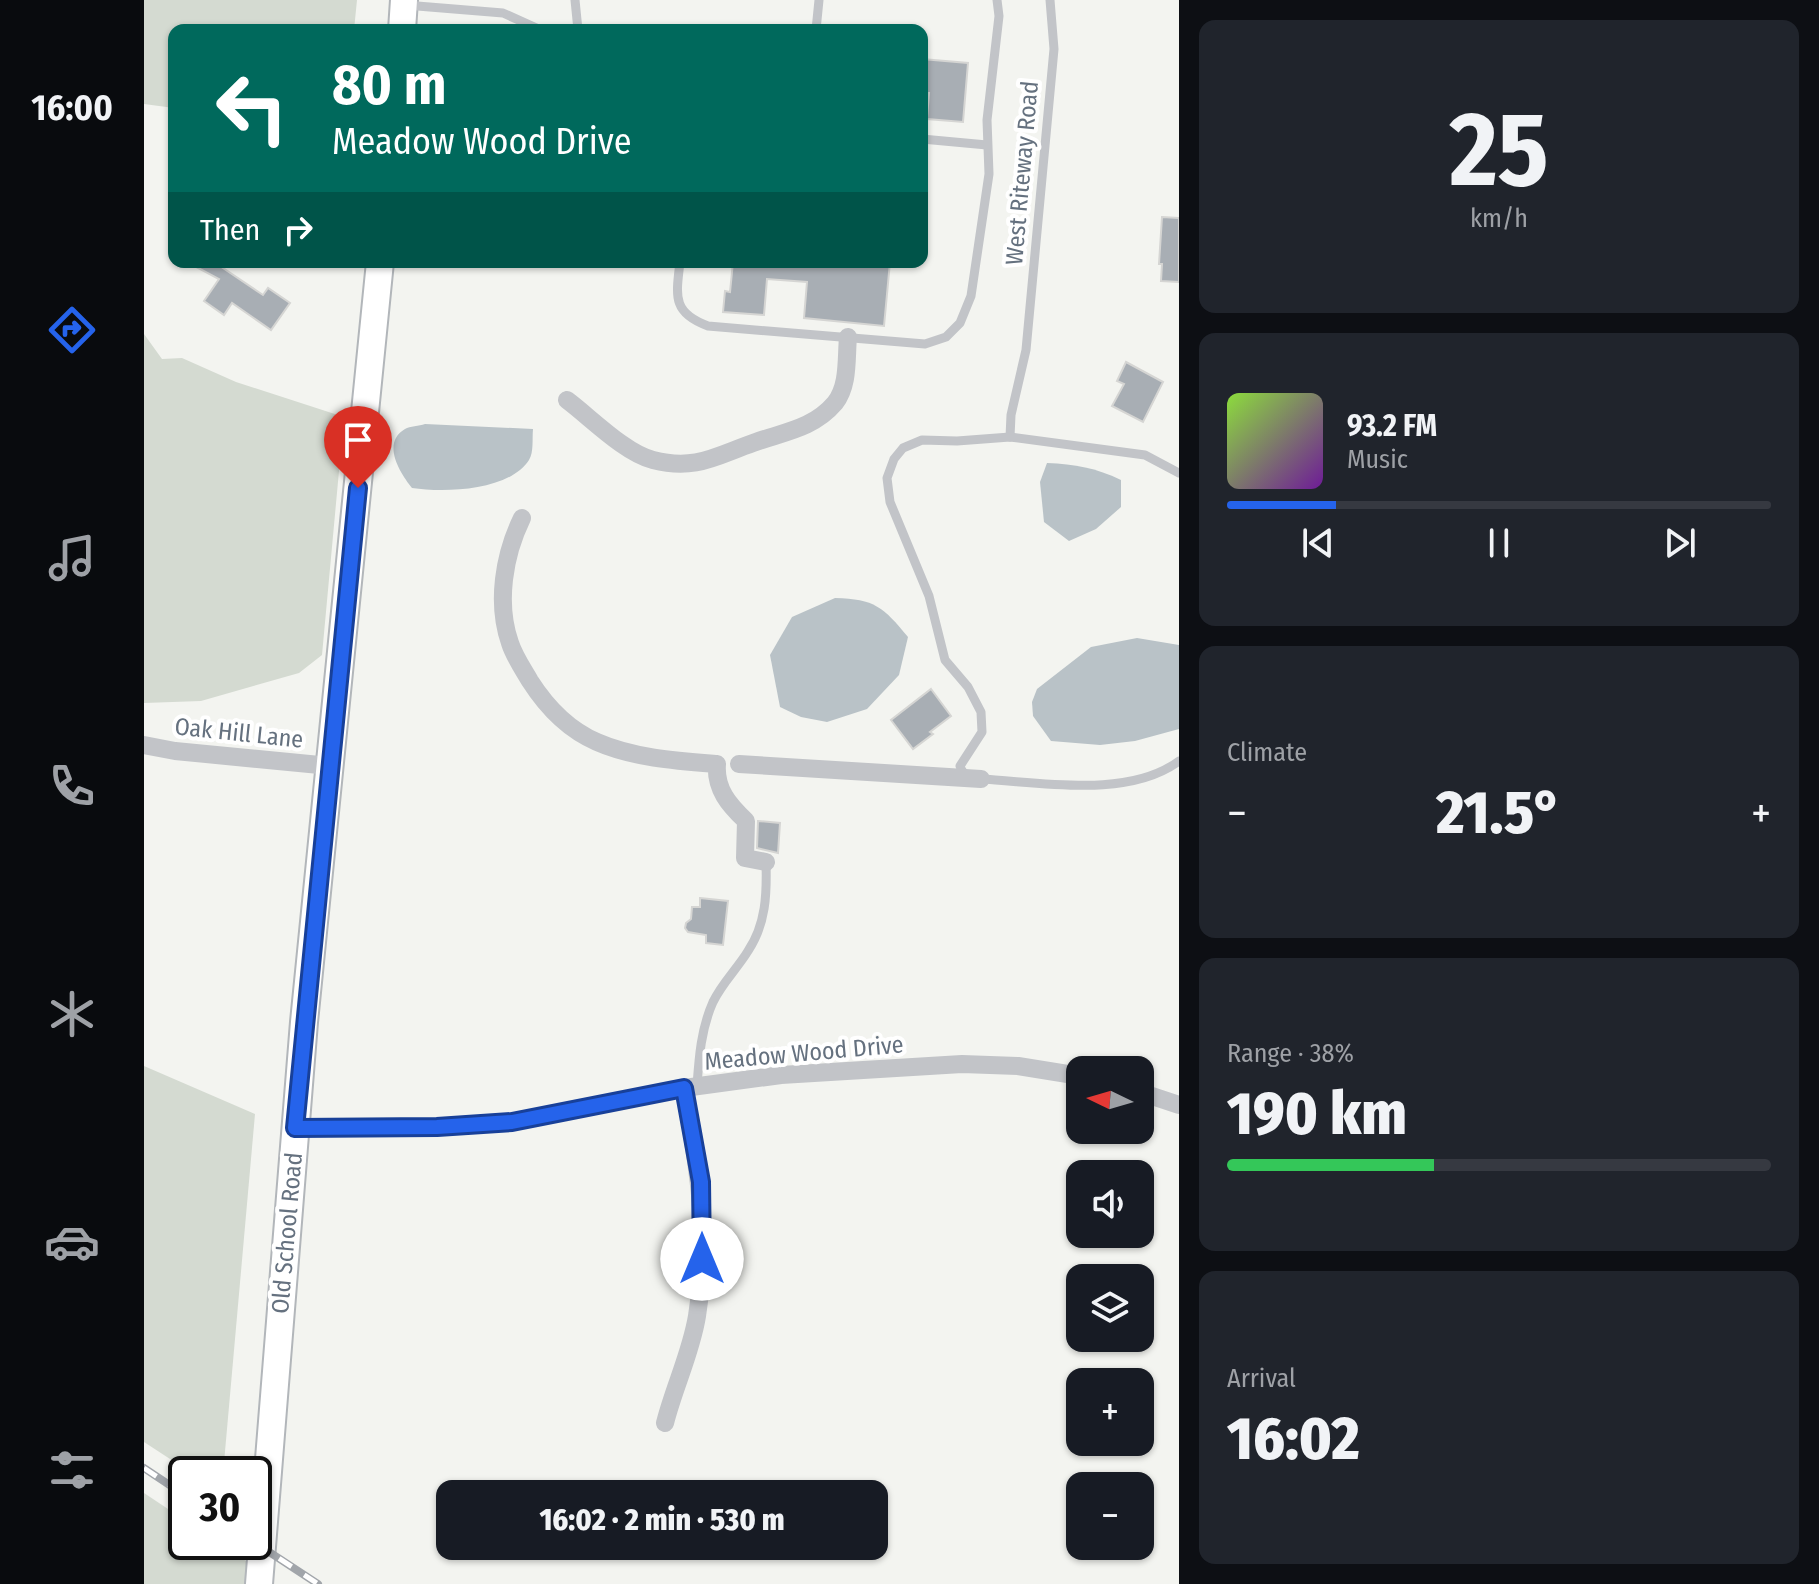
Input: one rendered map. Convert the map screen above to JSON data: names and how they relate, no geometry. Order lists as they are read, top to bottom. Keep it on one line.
{"streets":{"street":["Oak Hill Lane","Meadow Wood Drive","Old School Road"],"lane":["West Riteway Road"]},"crossings":[["Oak Hill Lane","Old School Road"],["Meadow Wood Drive","Old School Road"]],"north":"left","page":{"tabs":"16:00","tile":[["25","km/h"],"Climate",["Range · 38%","190 km"],["Arrival","16:02"]],"turn":["80 m","Meadow Wood Drive"],"then":"Then","song":["93.2 FM","Music"],"heat":["−","21.5°","+"],"map_buttons":["+","−"],"limit":"30","trip":"16:02 · 2 min · 530 m"}}
